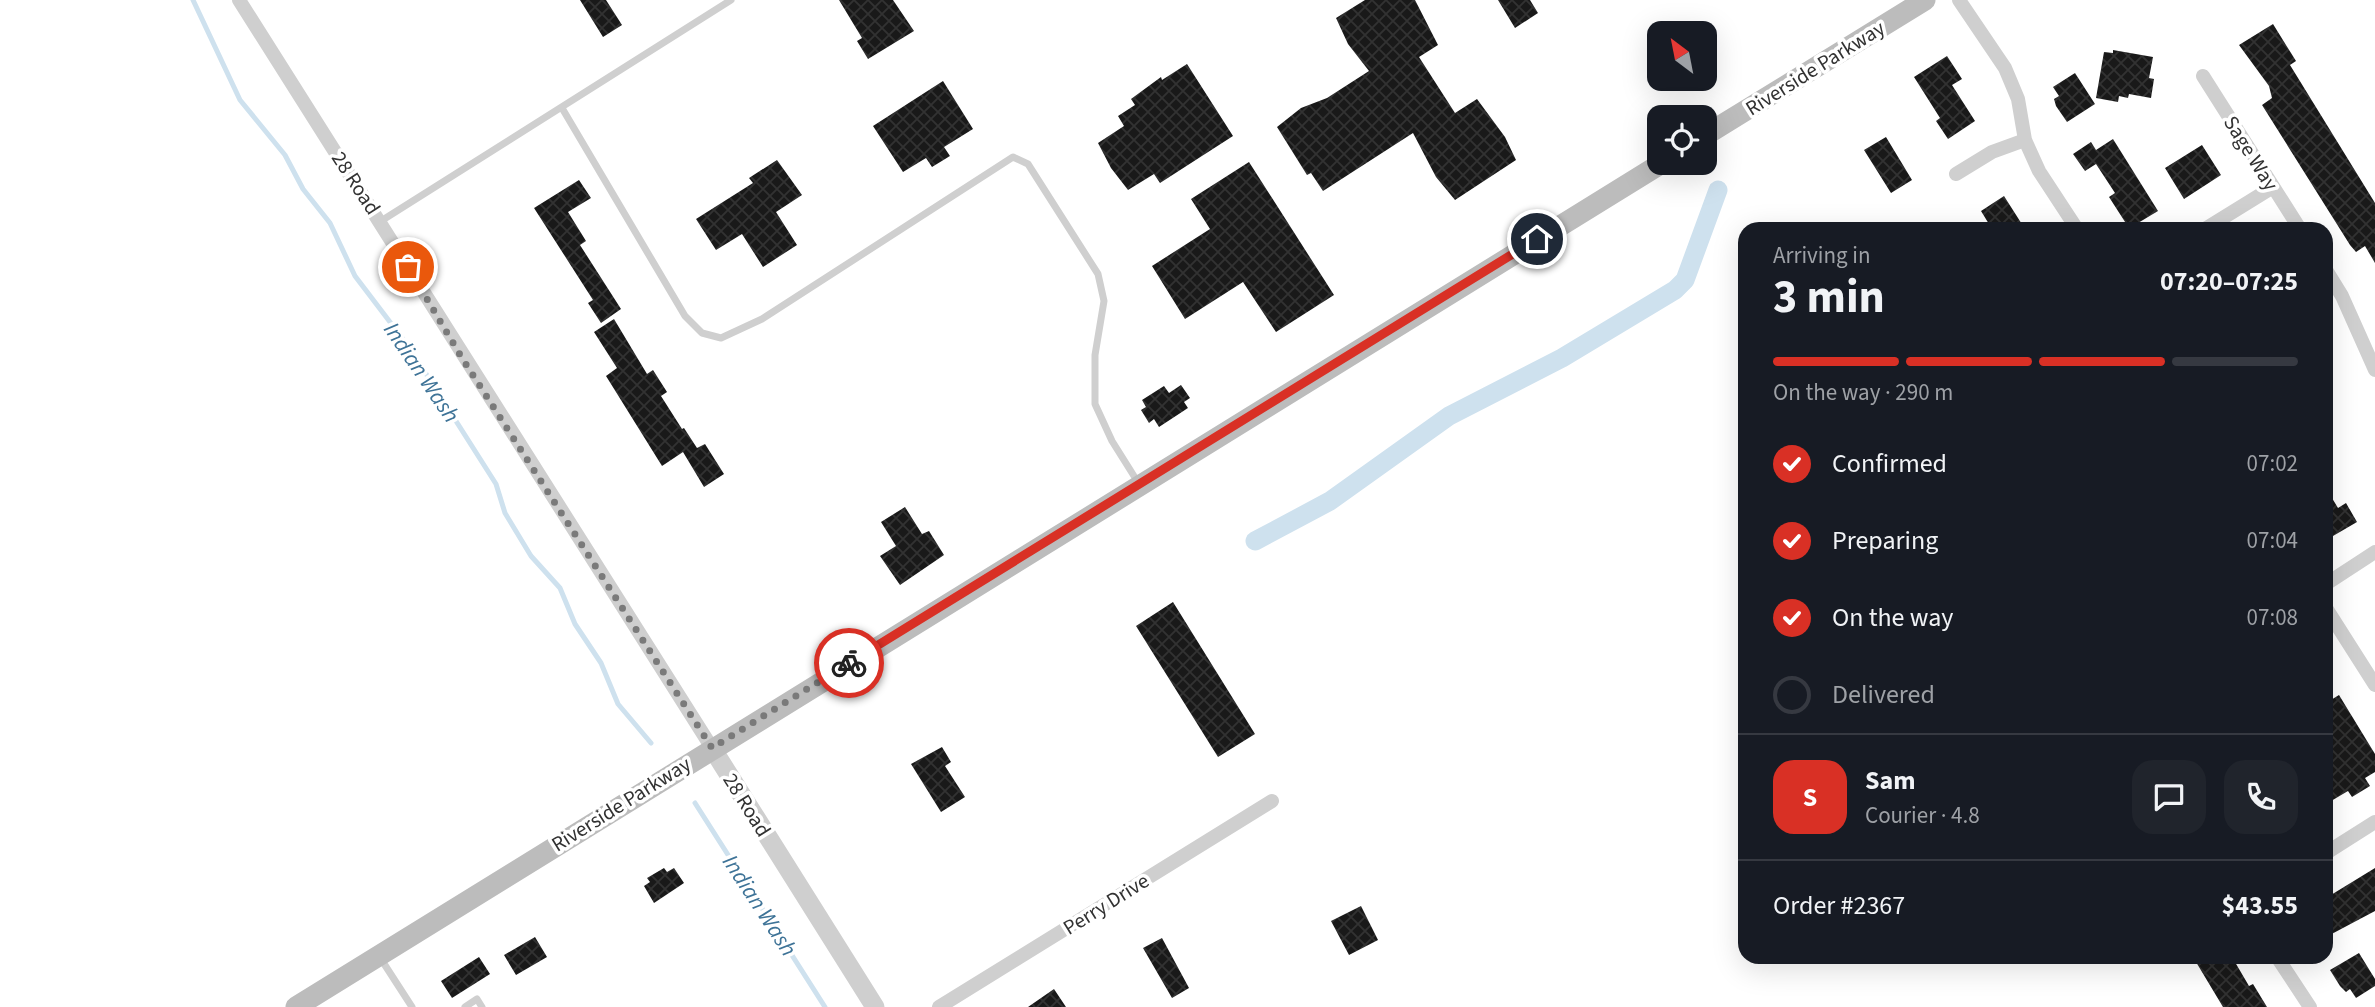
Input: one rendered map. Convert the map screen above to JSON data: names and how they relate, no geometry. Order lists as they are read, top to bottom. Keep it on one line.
{"streets":{"main road":["Riverside Parkway"],"street":["Sage Way","28 Road","Perry Drive"]},"crossings":[["Riverside Parkway","28 Road"]],"water":["Indian Wash"],"north":"top left","page":{"heading":["3 min","Arriving in","07:20–07:25"],"panel":["Sam","Courier · 4.8","Order #2367","$43.55"],"bar":"On the way · 290 m","list":[["Confirmed","07:02"],["Preparing","07:04"],["On the way","07:08"],"Delivered"],"round":"S"}}
